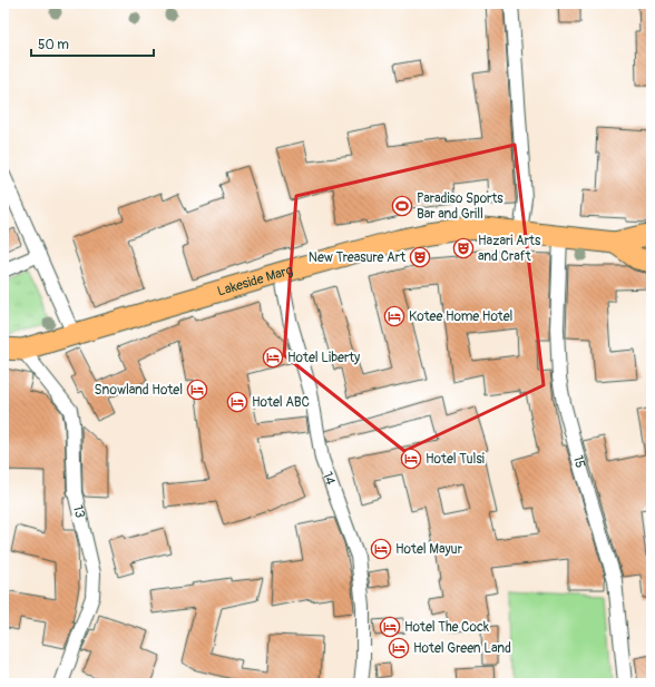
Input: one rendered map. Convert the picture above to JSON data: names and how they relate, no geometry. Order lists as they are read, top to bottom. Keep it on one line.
{"streets":{"main road":["Lakeside Marg"],"street":["15","14","13"]},"crossings":[["Lakeside Marg","15"],["Lakeside Marg","14"],["Lakeside Marg","13"]],"places":{"sports":["Paradiso Sports Bar and Grill"],"theatre":["Hazari Arts and Craft","New Treasure Art"],"hotel":["Kotee Home Hotel","Hotel Liberty","Snowland Hotel","Hotel ABC","Hotel Tulsi","Hotel Mayur","Hotel The Cock","Hotel Green Land"]},"scale_bar":"50 m"}
